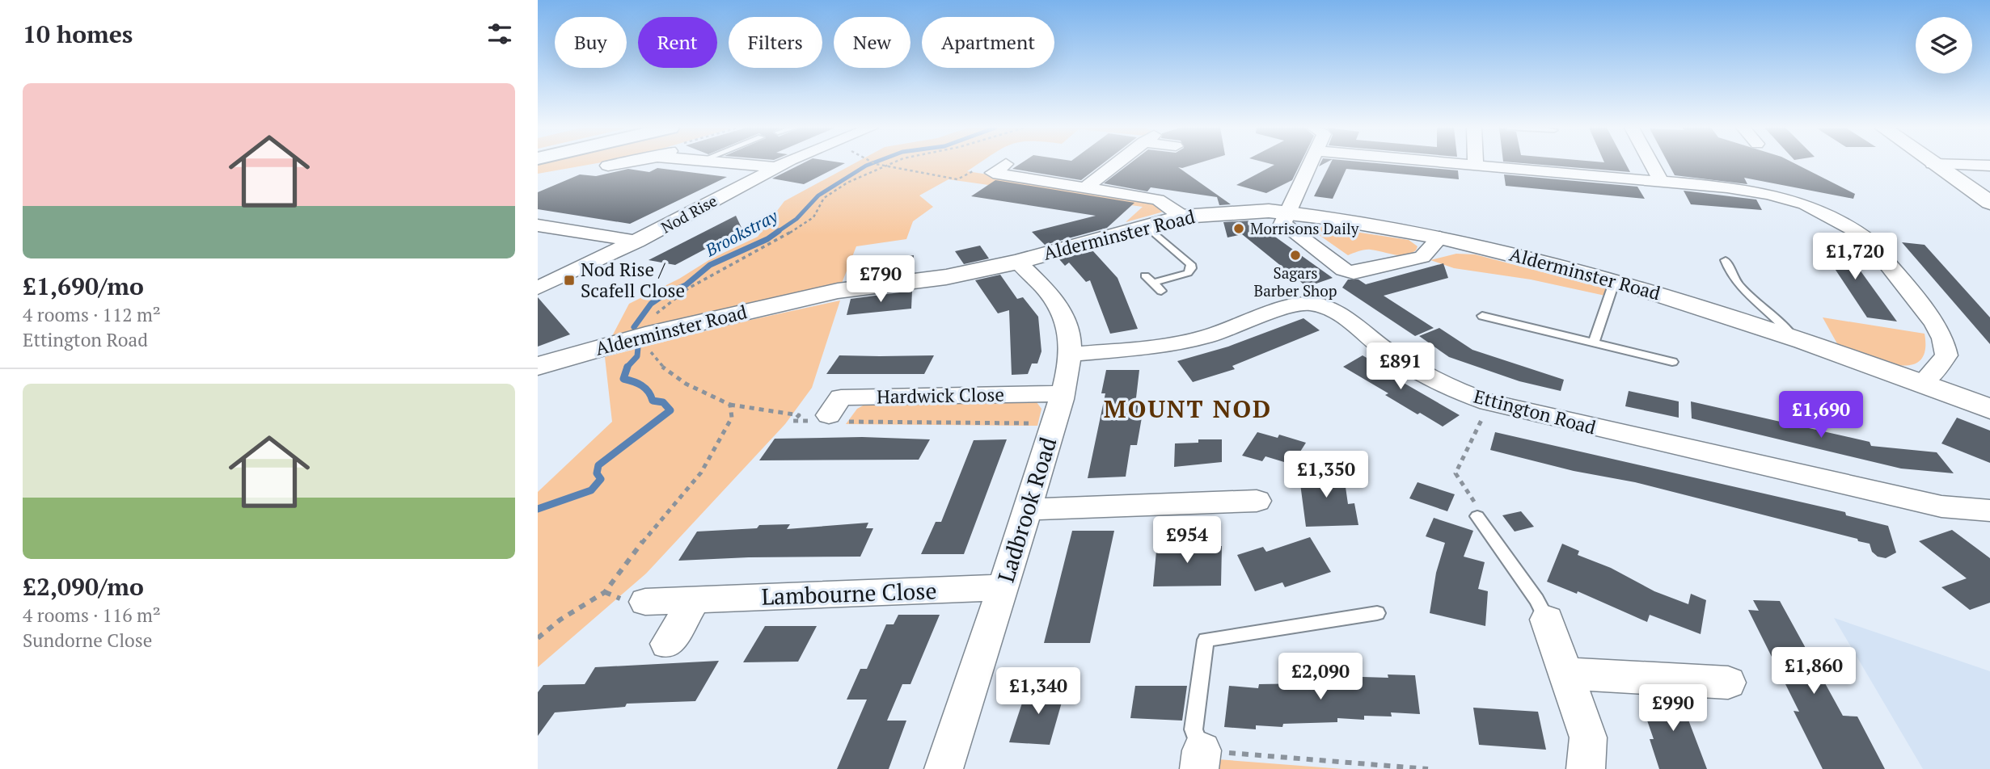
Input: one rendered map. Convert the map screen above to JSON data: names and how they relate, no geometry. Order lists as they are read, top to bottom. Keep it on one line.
{"streets":{"street":["Nod Rise","Alderminster Road","Hardwick Close","Ettington Road","Ladbrook Road","Lambourne Close"]},"crossings":[["Alderminster Road","Ladbrook Road"],["Hardwick Close","Ladbrook Road"],["Ettington Road","Ladbrook Road"],["Ladbrook Road","Lambourne Close"]],"districts":["MOUNT NOD"],"water":["Brookstray"],"places":{"other":["Morrisons Daily","Sagars Barber Shop"],"transit":["Nod Rise / Scafell Close"]},"page":{"heading":"10 homes","chip":["Buy","Rent","Filters","New","Apartment"],"list":[{"name":"£1,690/mo","note":"4 rooms · 112 m² · Ettington Road"},{"name":"£2,090/mo","note":"4 rooms · 116 m² · Sundorne Close"}],"price":["£1,720","£790","£891","£1,690","£1,350","£954","£1,860","£2,090","£1,340","£990"]}}
